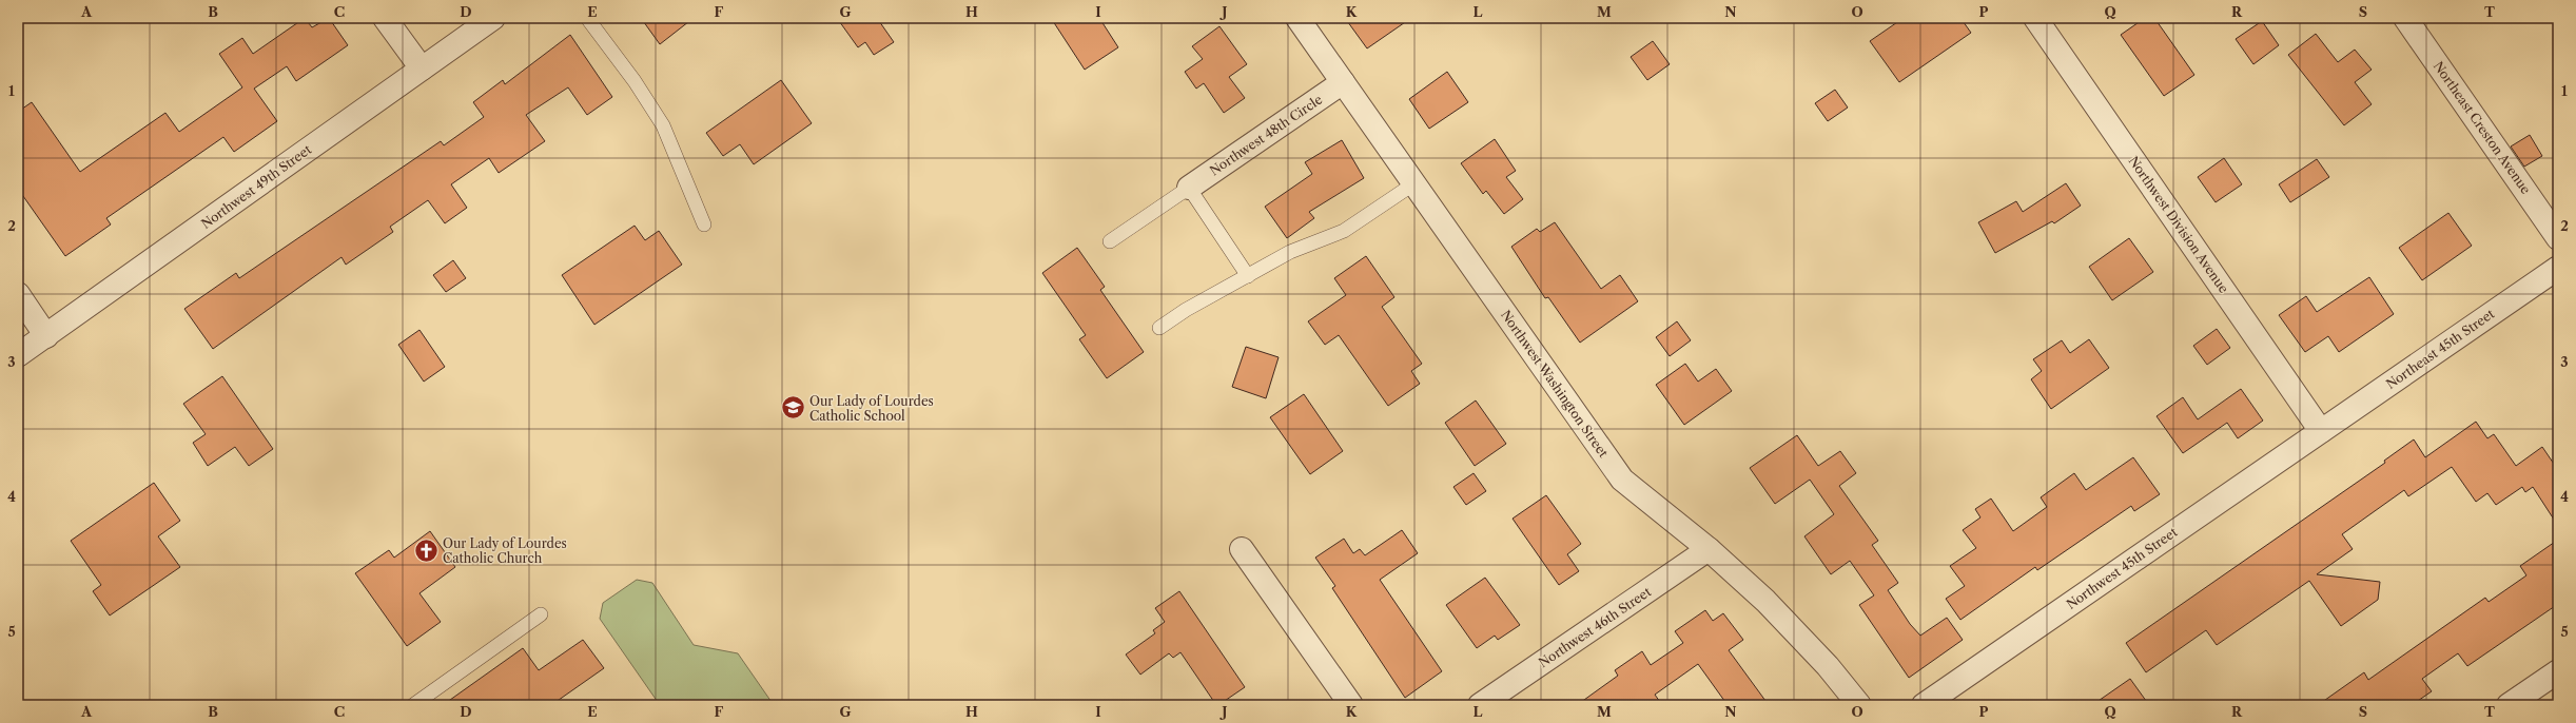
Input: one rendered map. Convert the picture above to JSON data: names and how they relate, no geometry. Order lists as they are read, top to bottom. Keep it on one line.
{"streets":{"street":["Northeast Creston Avenue","Northwest 48th Circle","Northwest 49th Street","Northwest Division Avenue","Northeast 45th Street","Northwest Washington Street","Northwest 45th Street","Northwest 46th Street"]},"crossings":[["Northwest 48th Circle","Northwest Washington Street"],["Northwest Division Avenue","Northeast 45th Street"],["Northwest Division Avenue","Northwest 45th Street"],["Northeast 45th Street","Northwest 45th Street"],["Northwest Washington Street","Northwest 46th Street"]],"places":{"school or university":["Our Lady of Lourdes Catholic School"],"church":["Our Lady of Lourdes Catholic Church"]},"grid":{"columns":["A","B","C","D","E","F","G","H","I","J","K","L","M","N","O","P","Q","R","S","T"],"rows":["1","2","3","4","5"]}}
